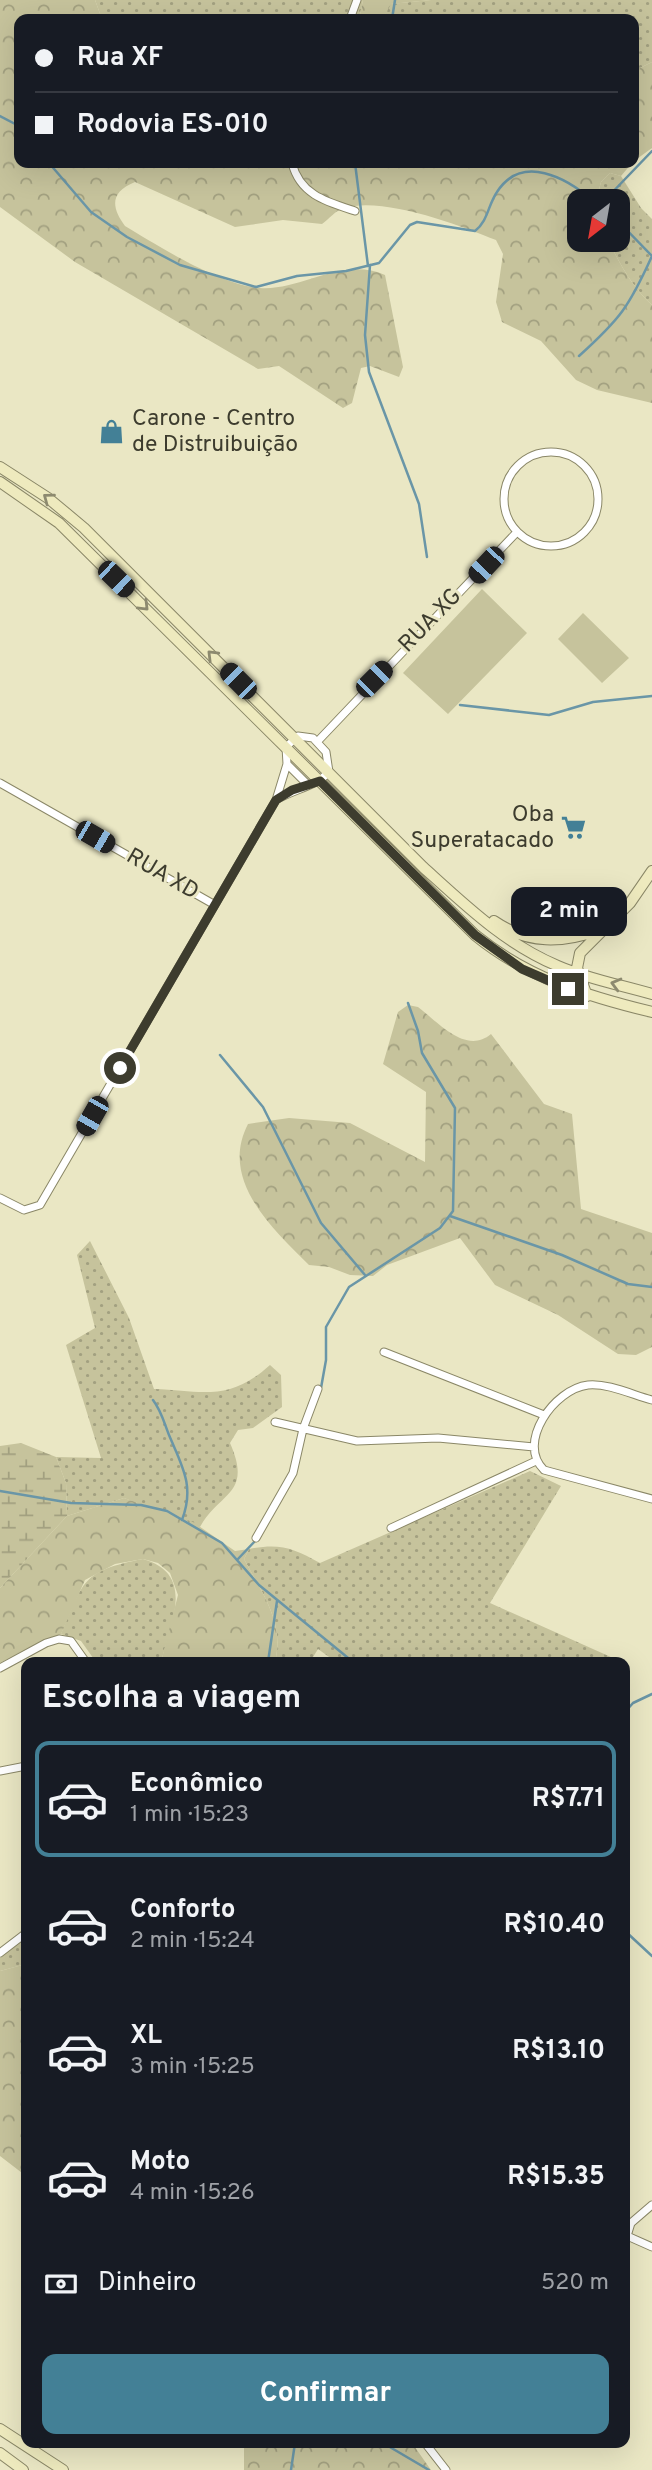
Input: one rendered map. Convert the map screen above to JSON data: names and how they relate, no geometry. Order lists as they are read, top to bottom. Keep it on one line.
{"streets":{"street":["RUA XG","RUA XD"]},"places":{"shop":["Carone - Centro de Distruibuição"],"supermarket":["Oba Superatacado"]},"north":"bottom left","page":{"banner":["Rua XF","Rodovia ES-010"],"bubble":"2 min","heading":"Escolha a viagem","list":[{"name":"Econômico","note":"1 min · 15:23","value":"R$7.71"},{"name":"Conforto","note":"2 min · 15:24","value":"R$10.40"},{"name":"XL","note":"3 min · 15:25","value":"R$13.10"},{"name":"Moto","note":"4 min · 15:26","value":"R$15.35"}],"pay":["Dinheiro","520 m"],"buttons":"Confirmar"}}
